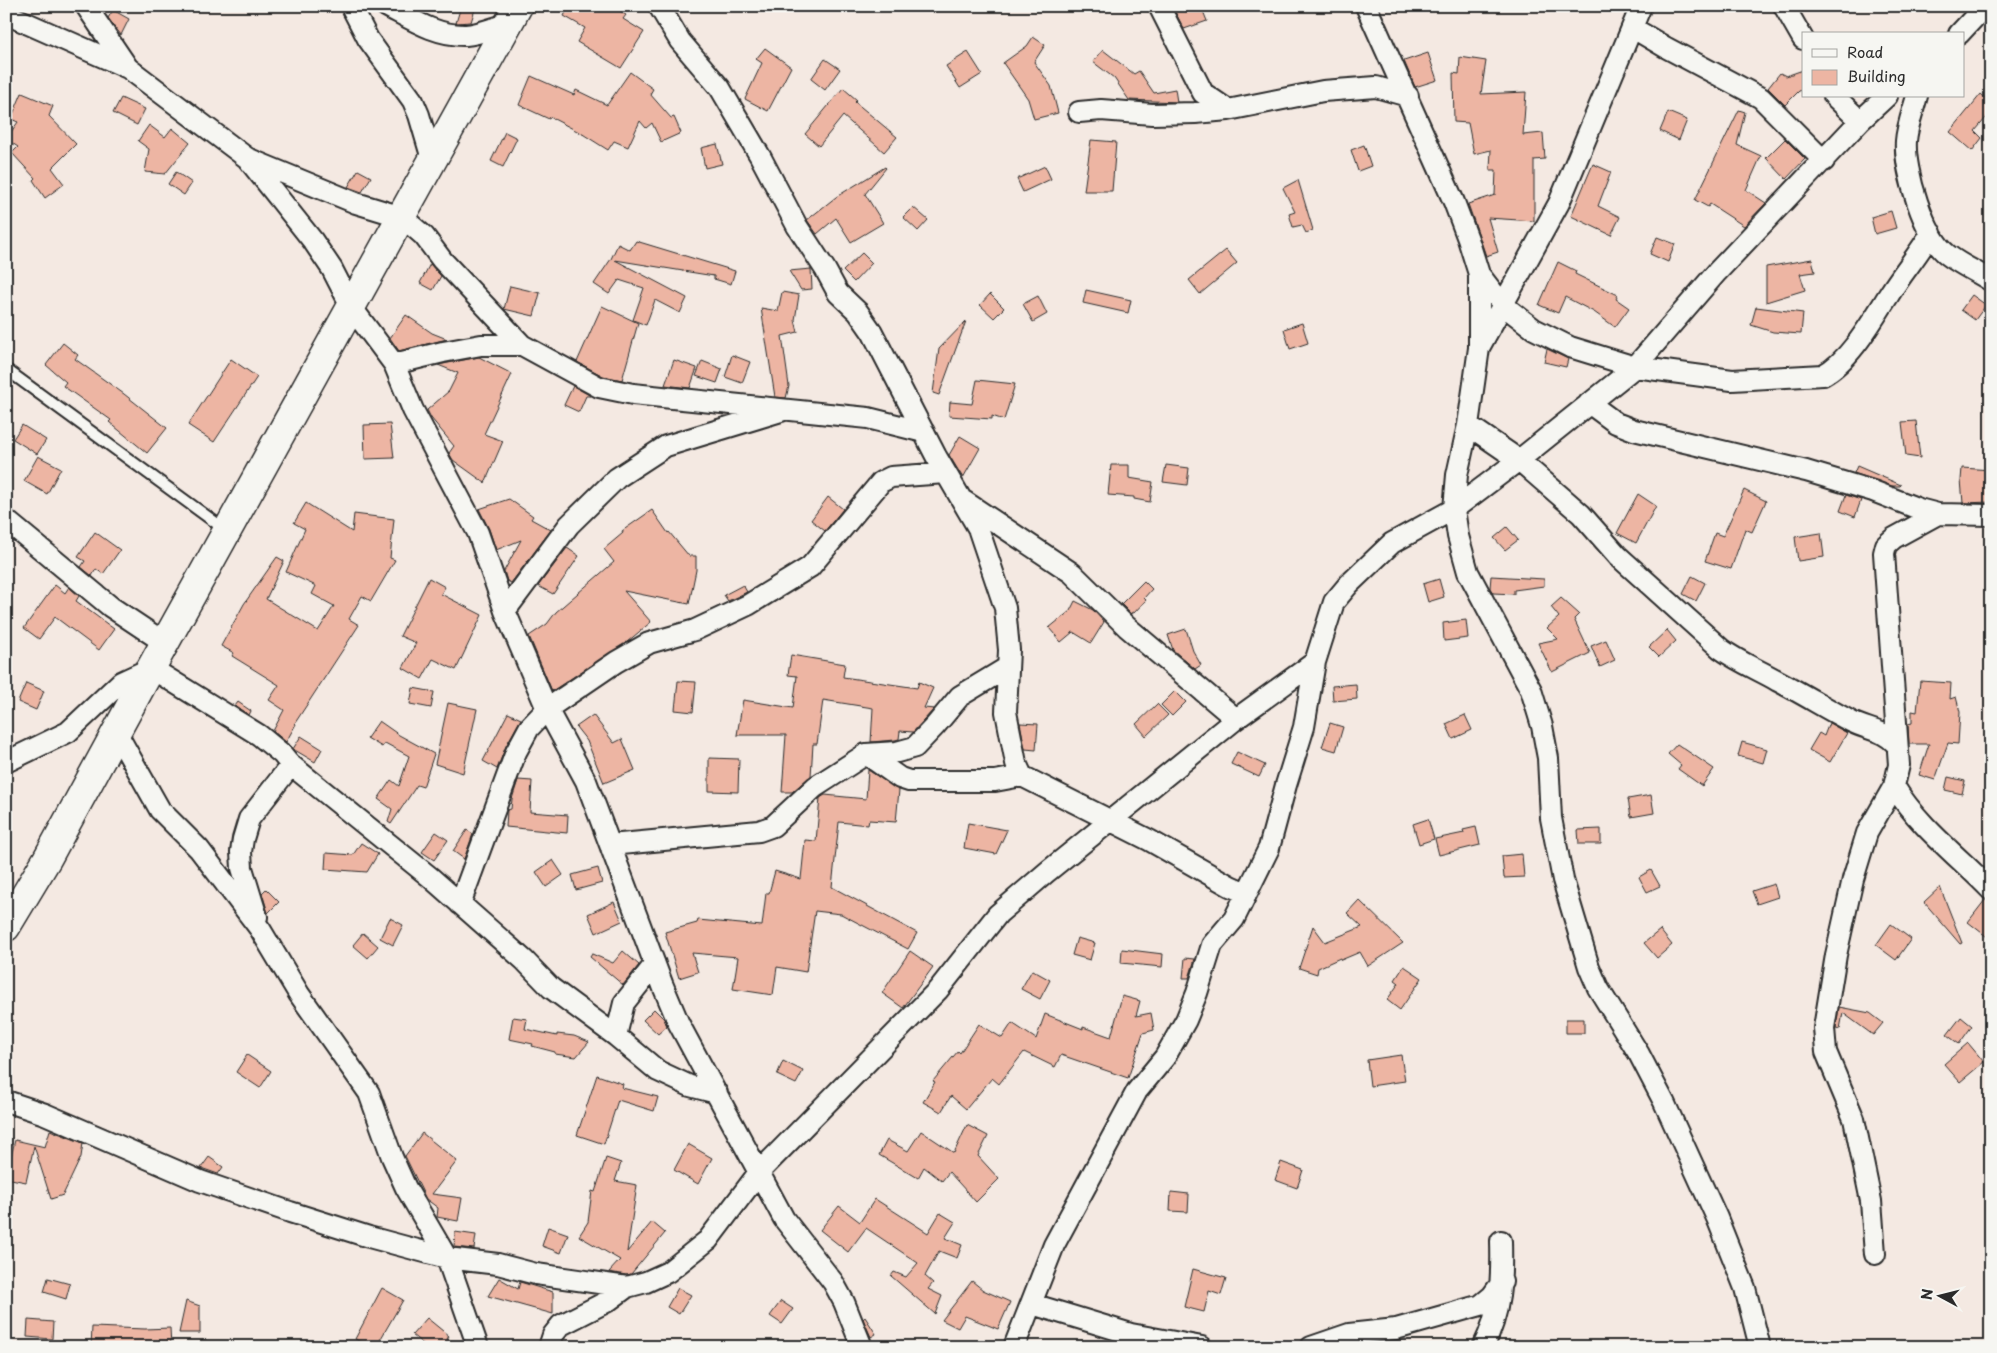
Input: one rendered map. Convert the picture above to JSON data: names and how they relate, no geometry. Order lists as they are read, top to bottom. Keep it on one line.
{"legend":["Road","Building"],"north":"left"}
